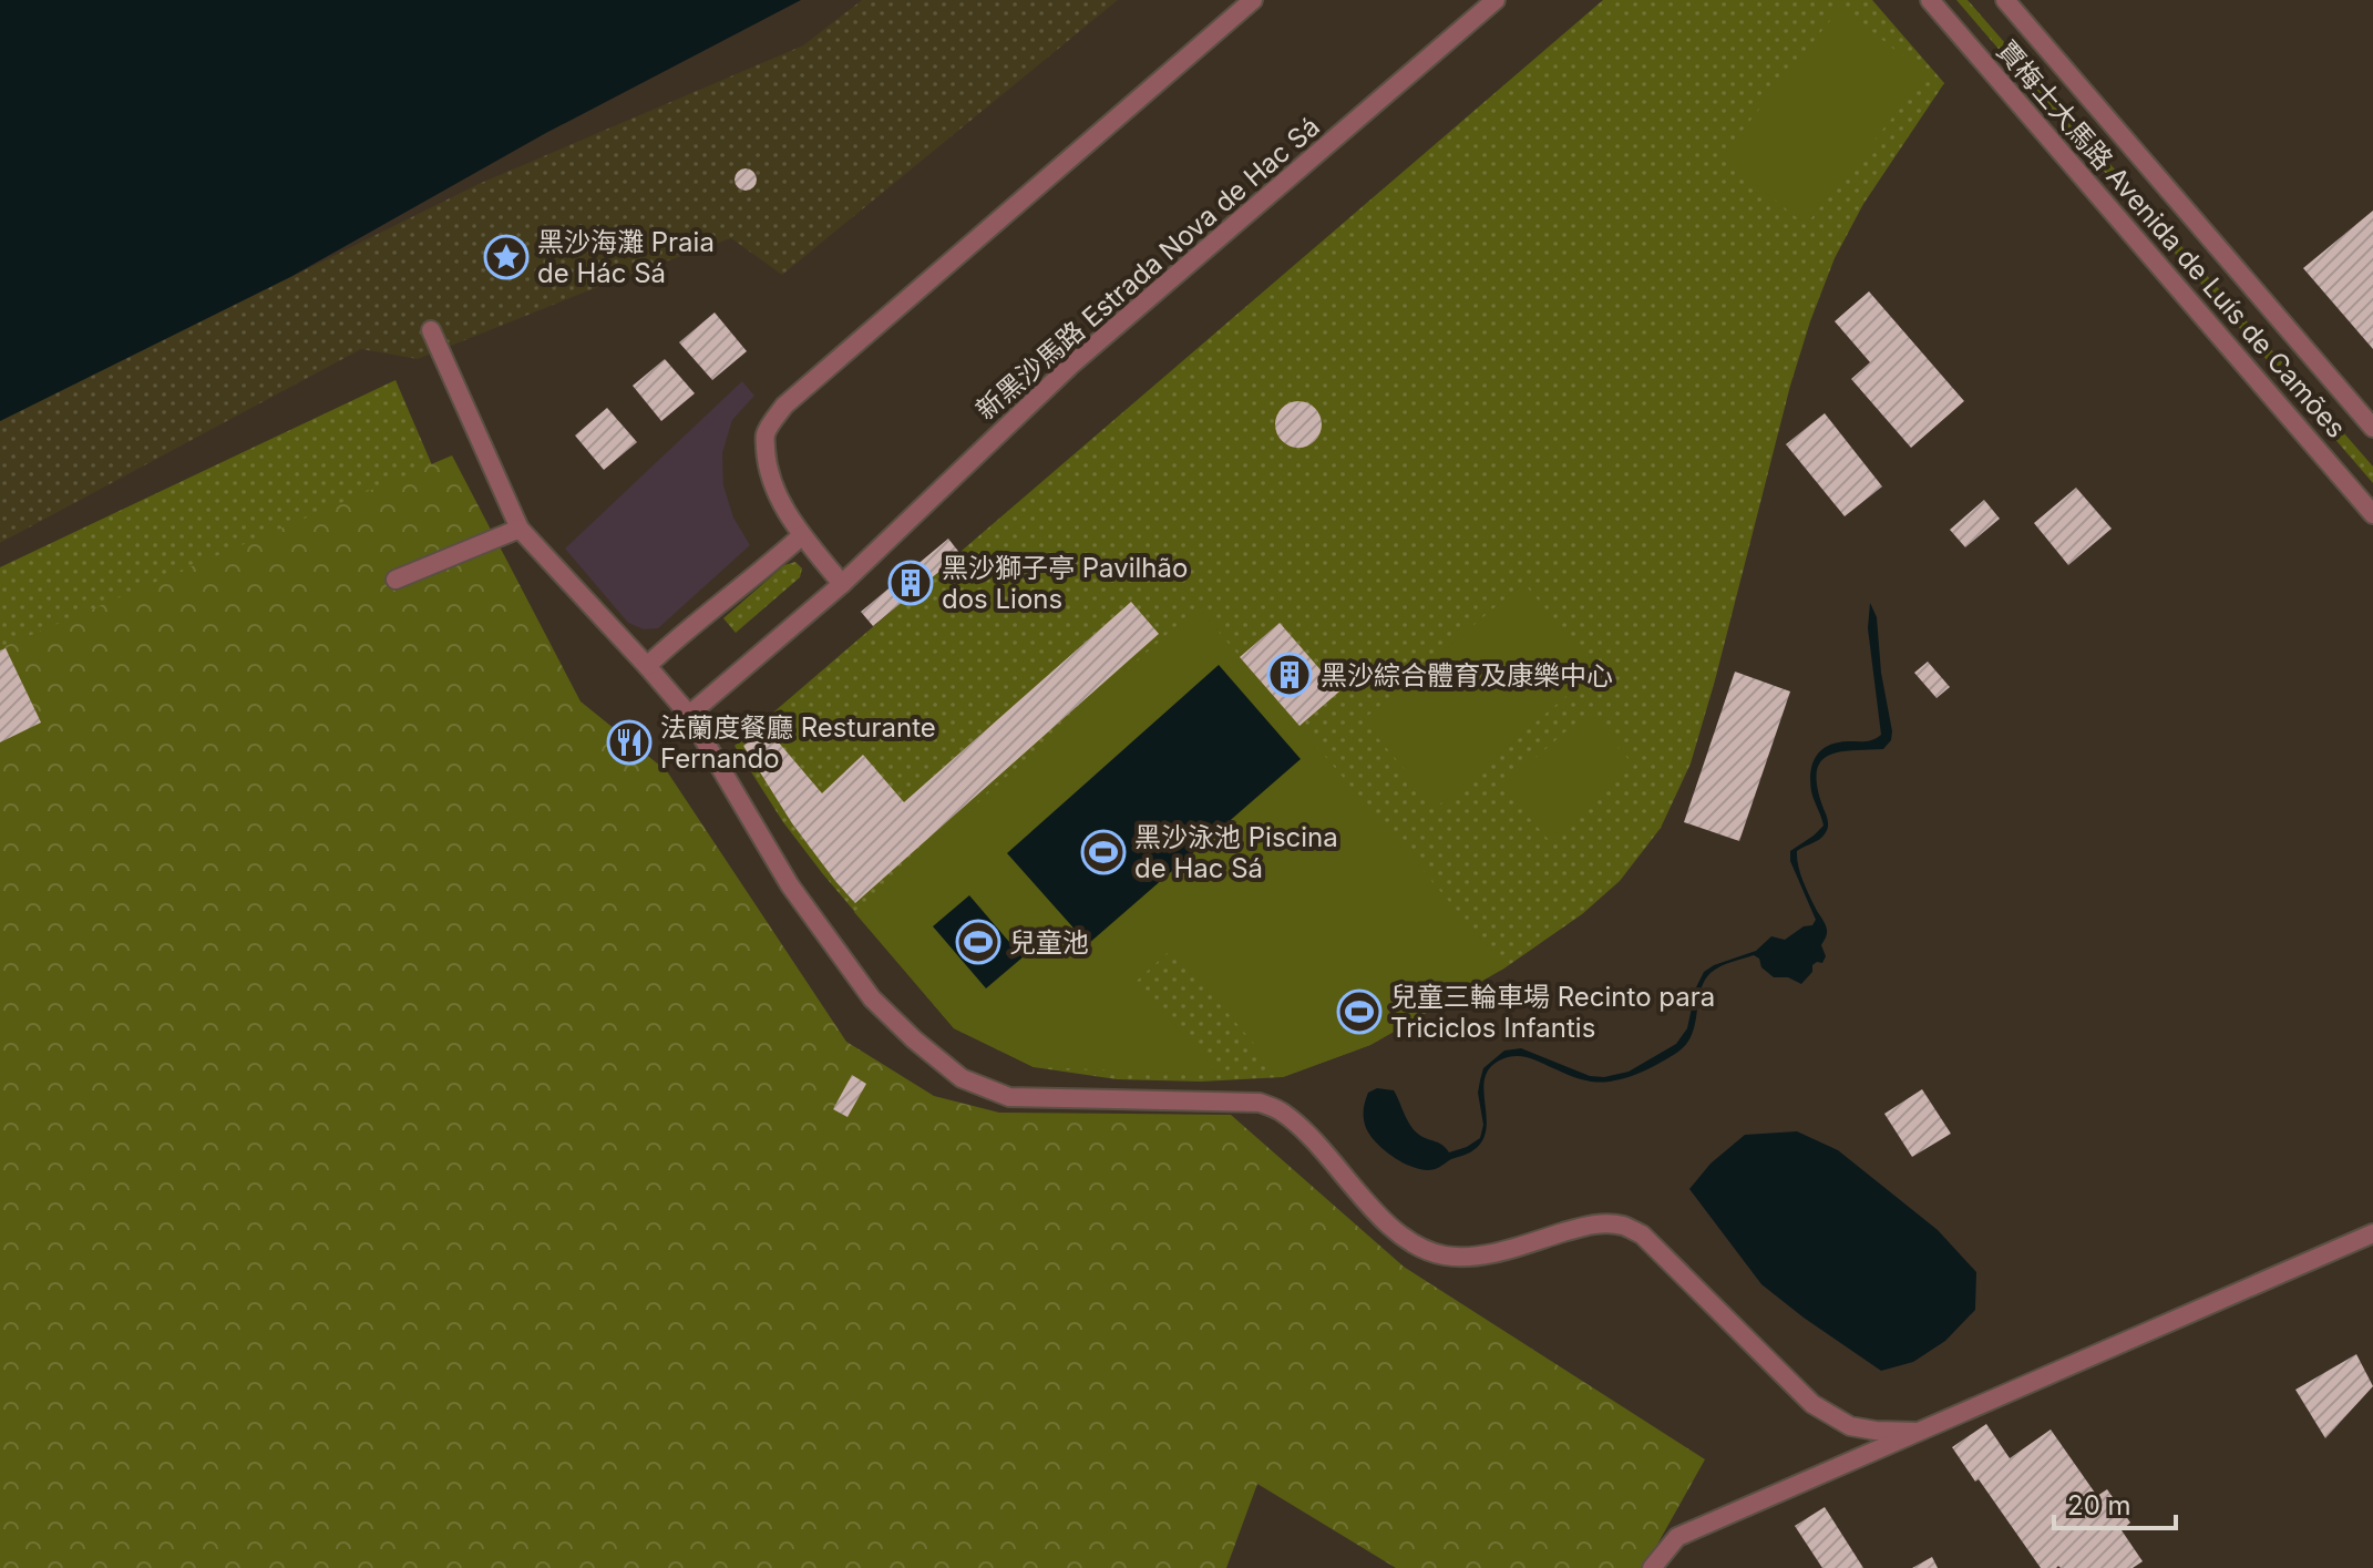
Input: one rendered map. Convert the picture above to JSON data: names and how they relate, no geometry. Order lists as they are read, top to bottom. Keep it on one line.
{"streets":{"street":["賈梅士大馬路 Avenida de Luís de Camões","新黑沙馬路 Estrada Nova de Hac Sá"]},"places":{"place":["黑沙海灘 Praia de Hác Sá"],"building":["黑沙獅子亭 Pavilhão dos Lions","黑沙綜合體育及康樂中心"],"restaurant":["法蘭度餐廳 Resturante Fernando"],"sports":["黑沙泳池 Piscina de Hac Sá","兒童池","兒童三輪車場 Recinto para Triciclos Infantis"]},"scale_bar":"20 m"}
